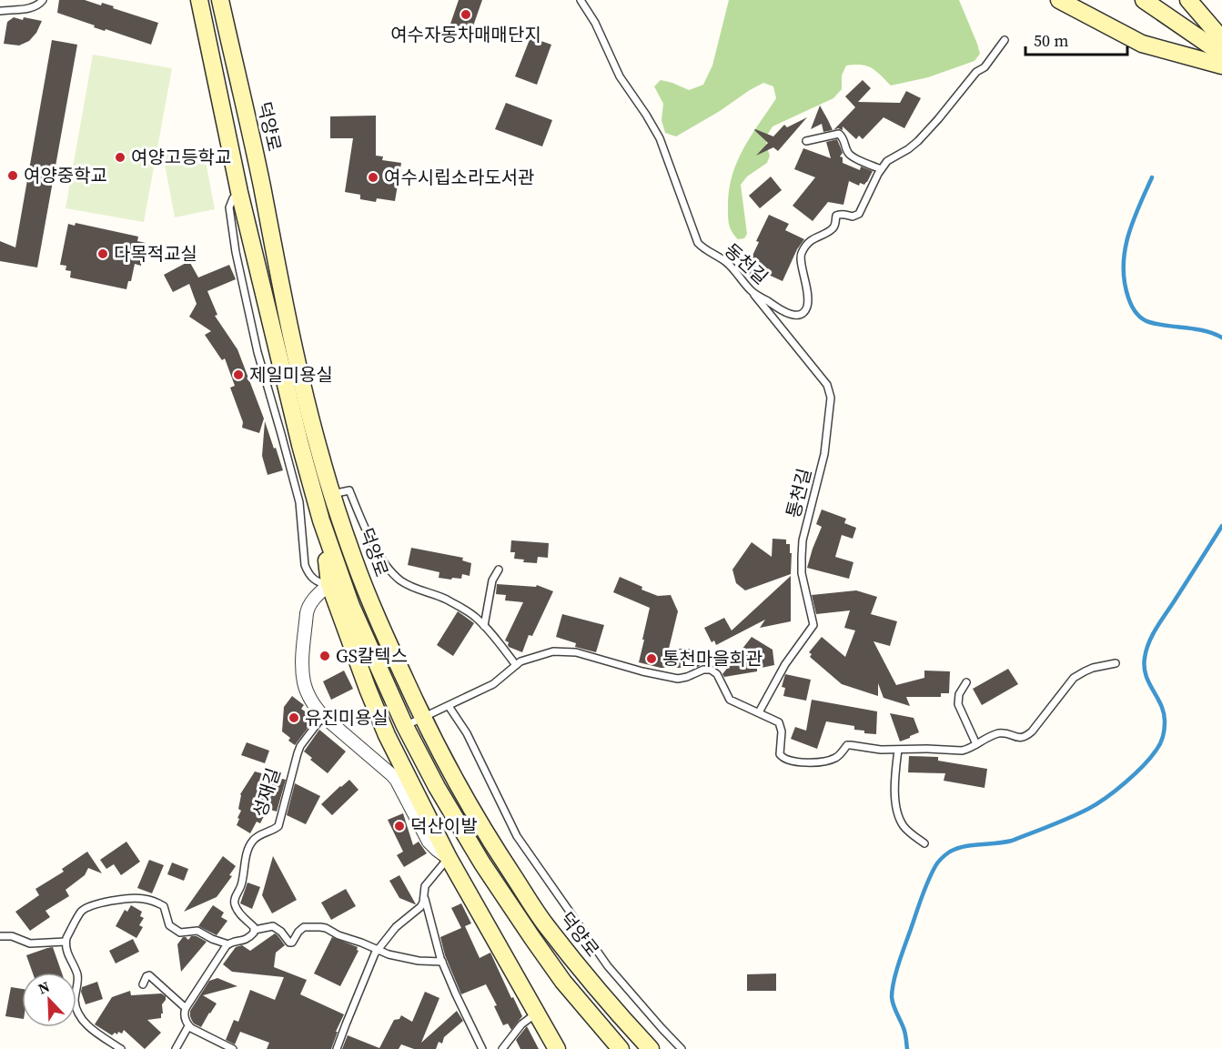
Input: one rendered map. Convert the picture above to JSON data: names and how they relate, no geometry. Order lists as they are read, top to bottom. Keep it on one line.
{"streets":{"main road":["덕양로"],"lane":["동천길","통천길","성재길"]},"crossings":[["동천길","통천길"]],"places":["여수자동차매매단지","여양고등학교","여양중학교","여수시립소라도서관","다목적교실","제일미용실","GS칼텍스","통천마을회관","유진미용실","덕산이발"],"scale_bar":"50 m","north":"top left"}
